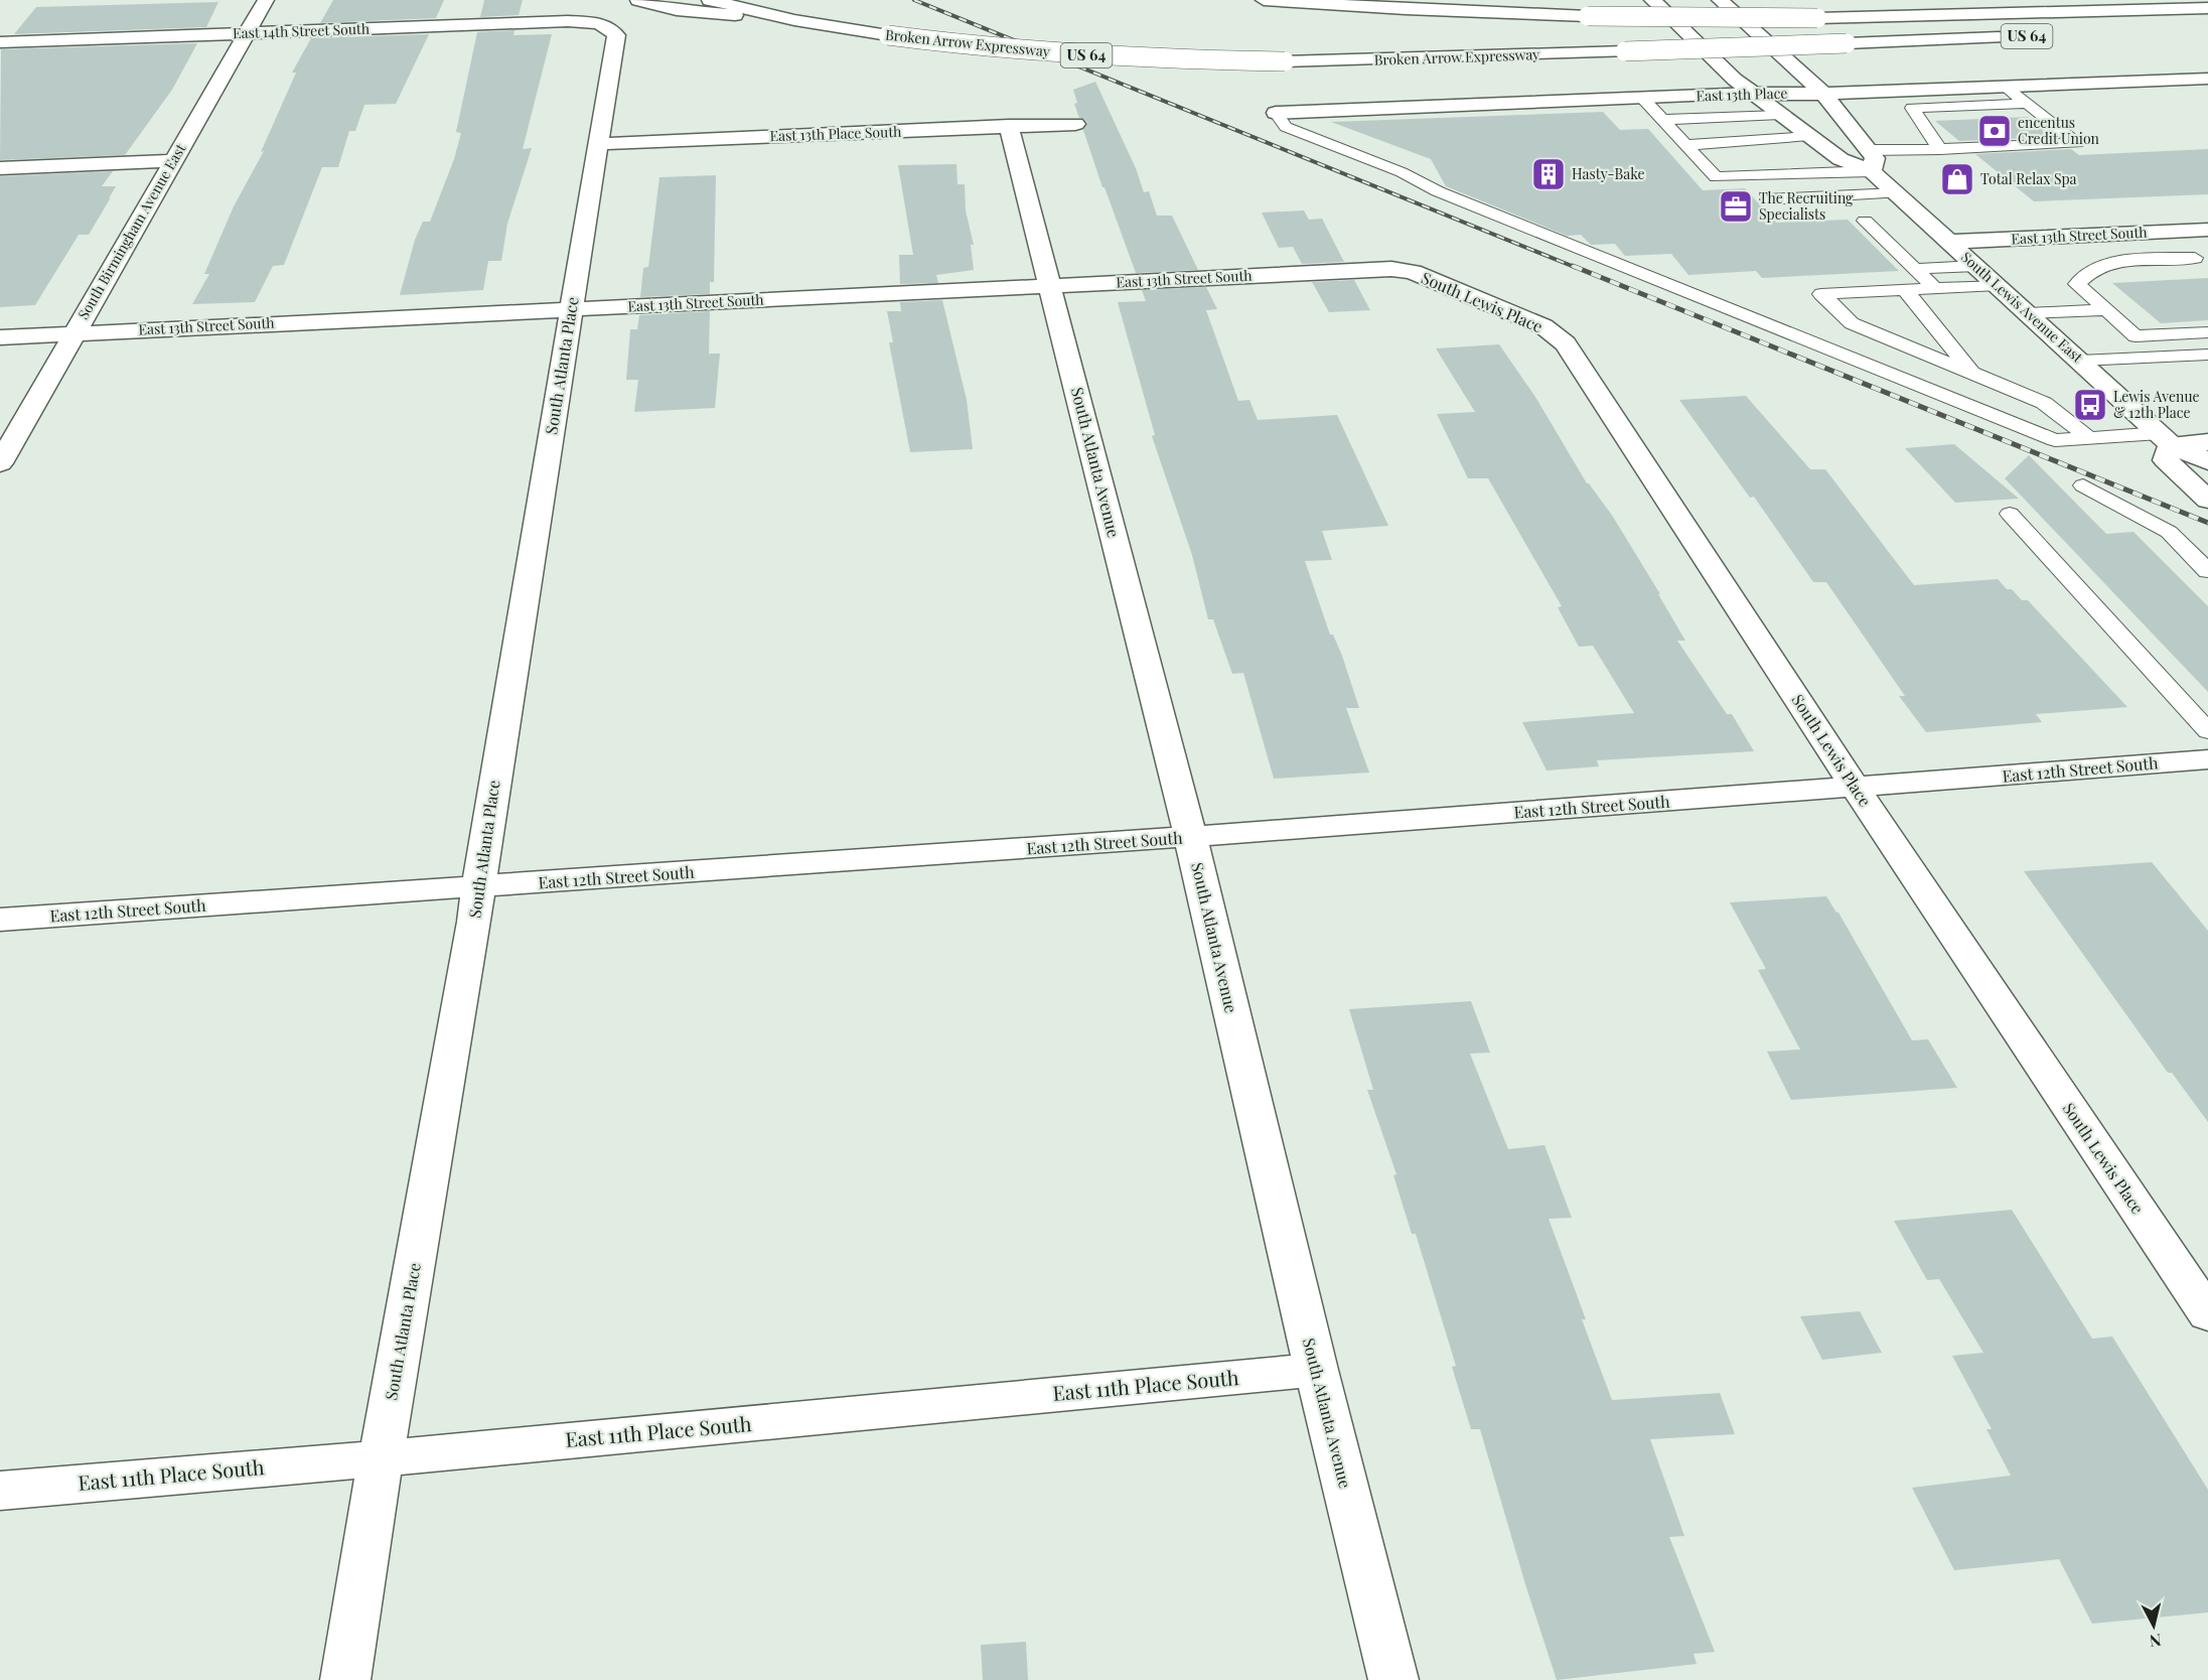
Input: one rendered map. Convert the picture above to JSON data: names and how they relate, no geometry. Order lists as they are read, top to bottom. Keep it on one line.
{"streets":{"main road":["East 14th Street South","US 64","Broken Arrow Expressway","East 13th Place","East 13th Place South","South Birmingham Avenue East","East 13th Street South","South Lewis Place","South Lewis Avenue East","South Atlanta Place","South Atlanta Avenue","East 12th Street South","East 11th Place South"]},"crossings":[["East 14th Street South","South Birmingham Avenue East"],["East 14th Street South","South Atlanta Place"],["East 13th Place","South Lewis Avenue East"],["East 13th Place South","South Atlanta Place"],["East 13th Place South","South Atlanta Avenue"],["South Birmingham Avenue East","East 13th Street South"],["East 13th Street South","South Lewis Place"],["East 13th Street South","South Lewis Avenue East"],["East 13th Street South","South Atlanta Place"],["East 13th Street South","South Atlanta Avenue"],["South Lewis Place","East 12th Street South"],["South Atlanta Place","East 12th Street South"],["South Atlanta Place","East 11th Place South"],["South Atlanta Avenue","East 12th Street South"],["South Atlanta Avenue","East 11th Place South"]],"places":{"bank":["encentus Credit Union"],"building":["Hasty-Bake"],"shop":["Total Relax Spa"],"office":["The Recruiting Specialists"],"bus stop":["Lewis Avenue & 12th Place"]},"north":"bottom"}
